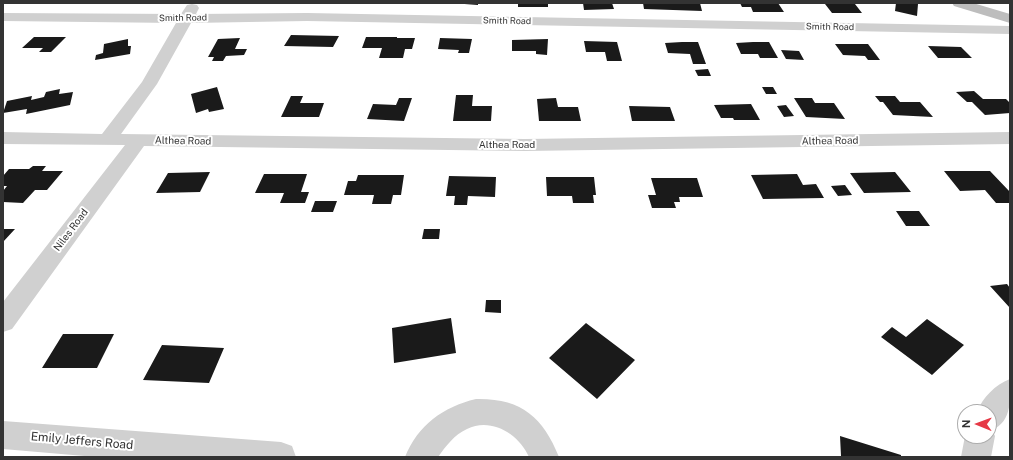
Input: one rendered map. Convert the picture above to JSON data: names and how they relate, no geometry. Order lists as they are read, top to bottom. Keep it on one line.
{"streets":{"street":["Smith Road","Althea Road","Niles Road","Emily Jeffers Road"]},"crossings":[["Althea Road","Niles Road"]],"north":"left"}
